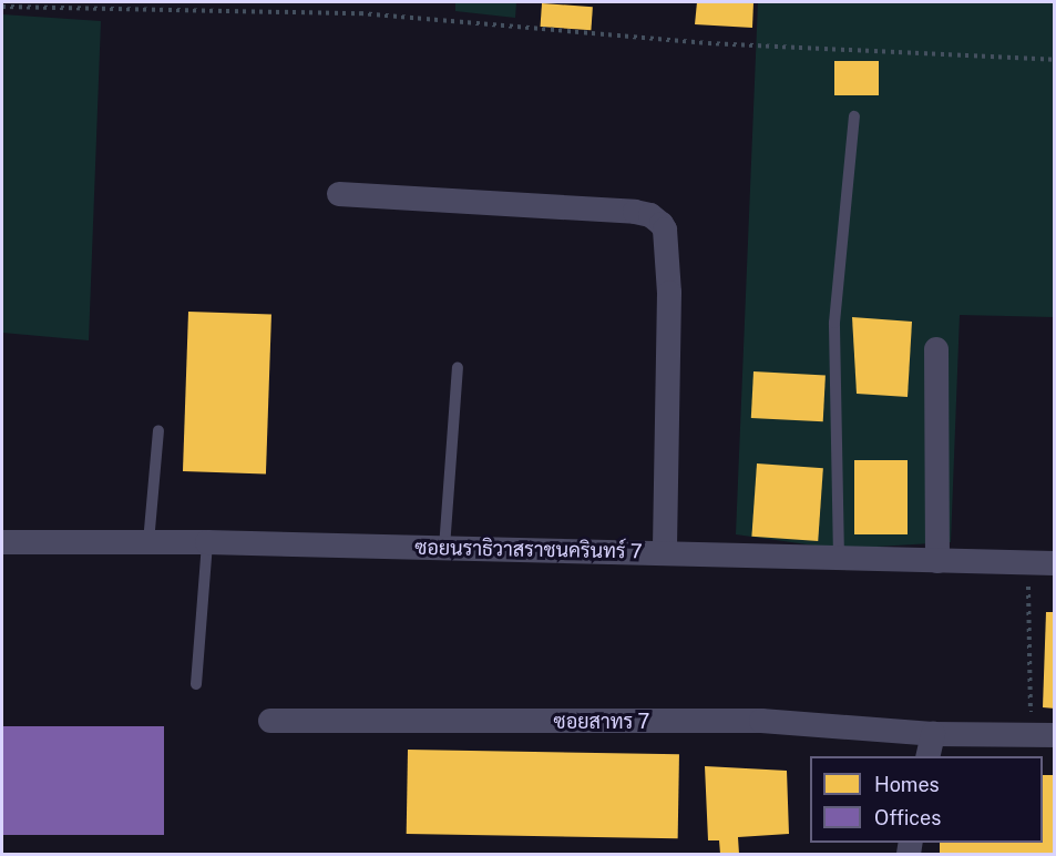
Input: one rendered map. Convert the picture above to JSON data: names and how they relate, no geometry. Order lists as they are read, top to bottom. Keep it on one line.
{"streets":{"street":["ซอยนราธิวาสราชนครินทร์ 7","ซอยสาทร 7"]},"legend":["Homes","Offices"]}
